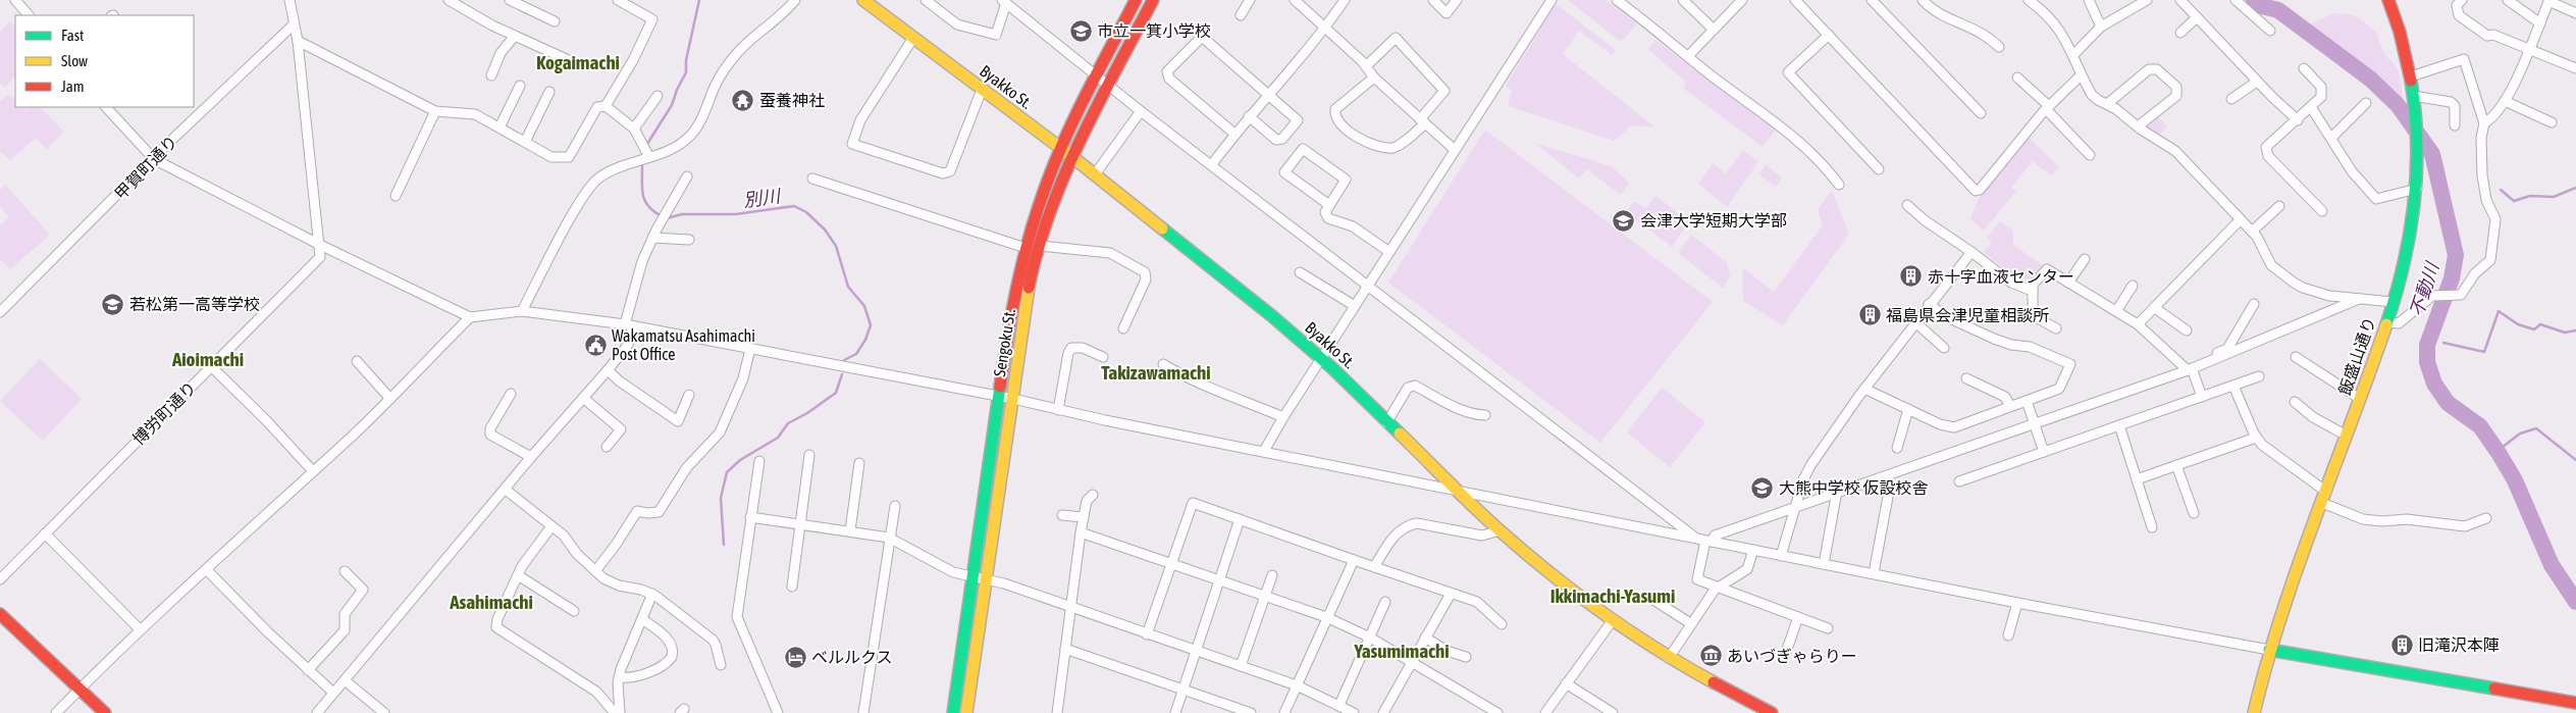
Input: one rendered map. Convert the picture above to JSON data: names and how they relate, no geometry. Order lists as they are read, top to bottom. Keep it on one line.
{"streets":{"street":["Byakko St.","甲賀町通り","Sengoku St.","飯盛山通り","博労町通り"]},"crossings":[["Byakko St.","Sengoku St."]],"districts":["Kogaimachi","Aioimachi","Takizawamachi","Ikkimachi-Yasumi","Asahimachi","Yasumimachi"],"water":["別川","不動川"],"places":{"school or university":["市立一箕小学校","会津大学短期大学部","若松第一高等学校","大熊中学校 仮設校舎"],"temple":["蚕養神社"],"building":["赤十字血液センター","福島県会津児童相談所","旧滝沢本陣"],"public building":["Wakamatsu Asahimachi Post Office"],"museum":["あいづぎゃらりー"],"hotel":["ベルルクス"]},"legend":["Fast","Slow","Jam"]}
